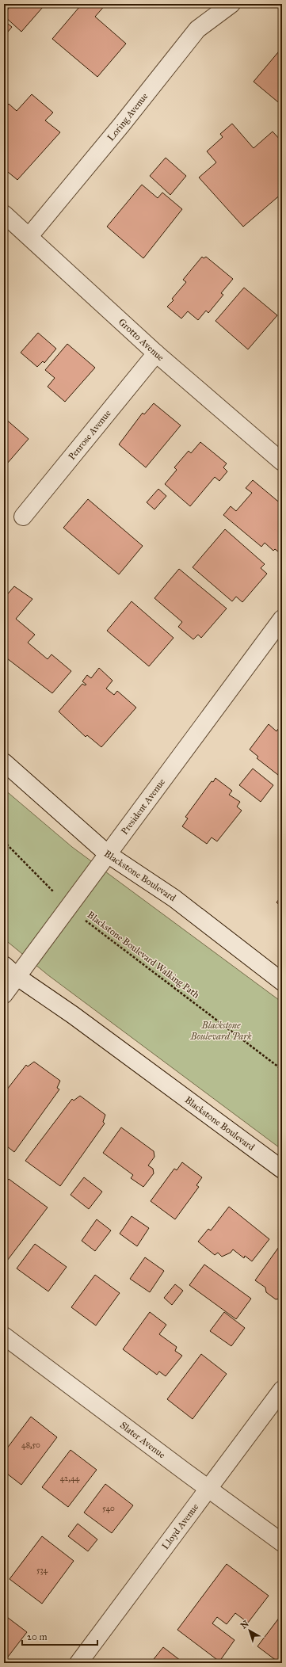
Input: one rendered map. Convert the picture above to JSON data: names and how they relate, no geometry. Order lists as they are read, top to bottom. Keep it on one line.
{"streets":{"street":["Loring Avenue","Grotto Avenue","Penrose Avenue","President Avenue","Blackstone Boulevard","Slater Avenue","Lloyd Avenue"],"path":["Blackstone Boulevard Walking Path"]},"crossings":[["Loring Avenue","Grotto Avenue"],["Grotto Avenue","Penrose Avenue"],["President Avenue","Blackstone Boulevard"],["President Avenue","Blackstone Boulevard Walking Path"],["Slater Avenue","Lloyd Avenue"]],"parks":["Blackstone Boulevard Park"],"house_numbers":["48,50","42,44","540","534"],"scale_bar":"20 m","north":"top left"}
